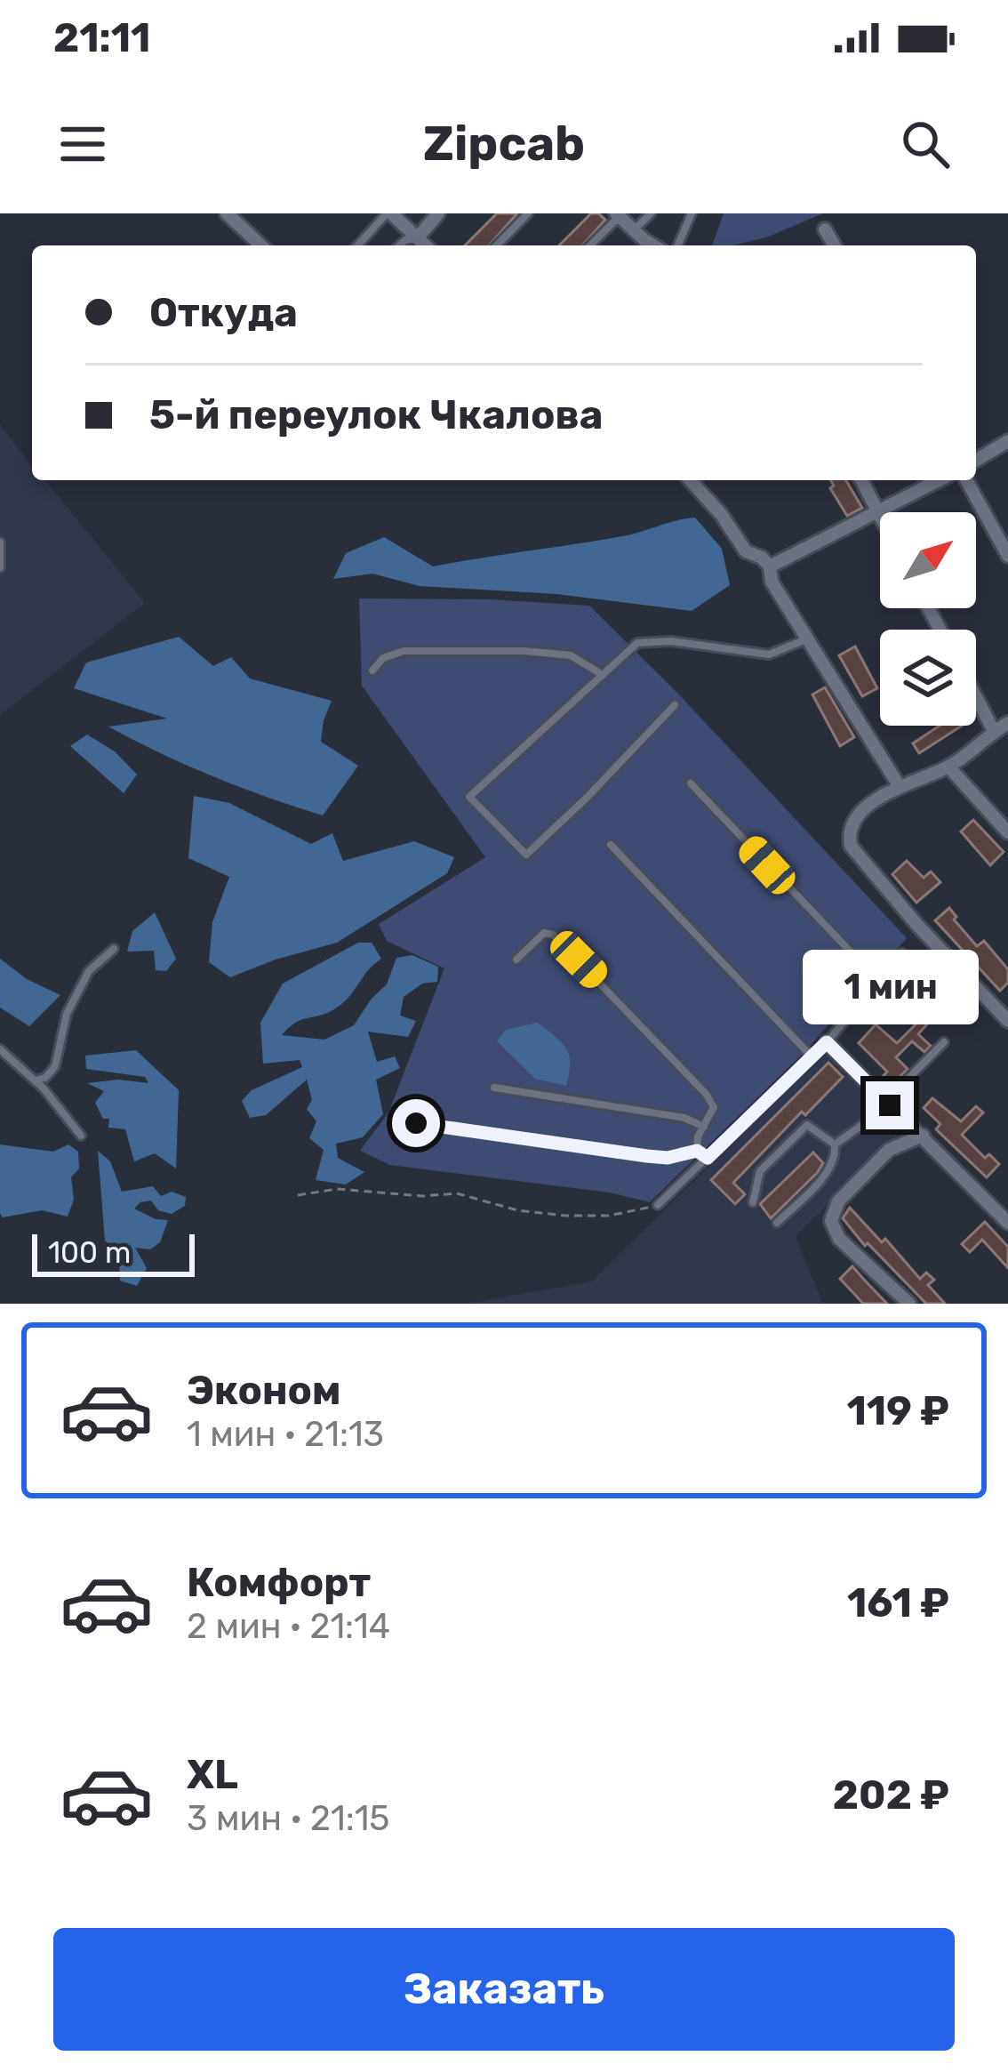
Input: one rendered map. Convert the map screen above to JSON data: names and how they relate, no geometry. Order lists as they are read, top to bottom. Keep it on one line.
{"scale_bar":"100 m","north":"top right","page":{"status":"21:11","header":"Zipcab","banner":["Откуда","5-й переулок Чкалова"],"bubble":"1 мин","scale":"100 m","list":[{"name":"Эконом","note":"1 мин · 21:13","value":"119 ₽"},{"name":"Комфорт","note":"2 мин · 21:14","value":"161 ₽"},{"name":"XL","note":"3 мин · 21:15","value":"202 ₽"}],"buttons":"Заказать"}}
